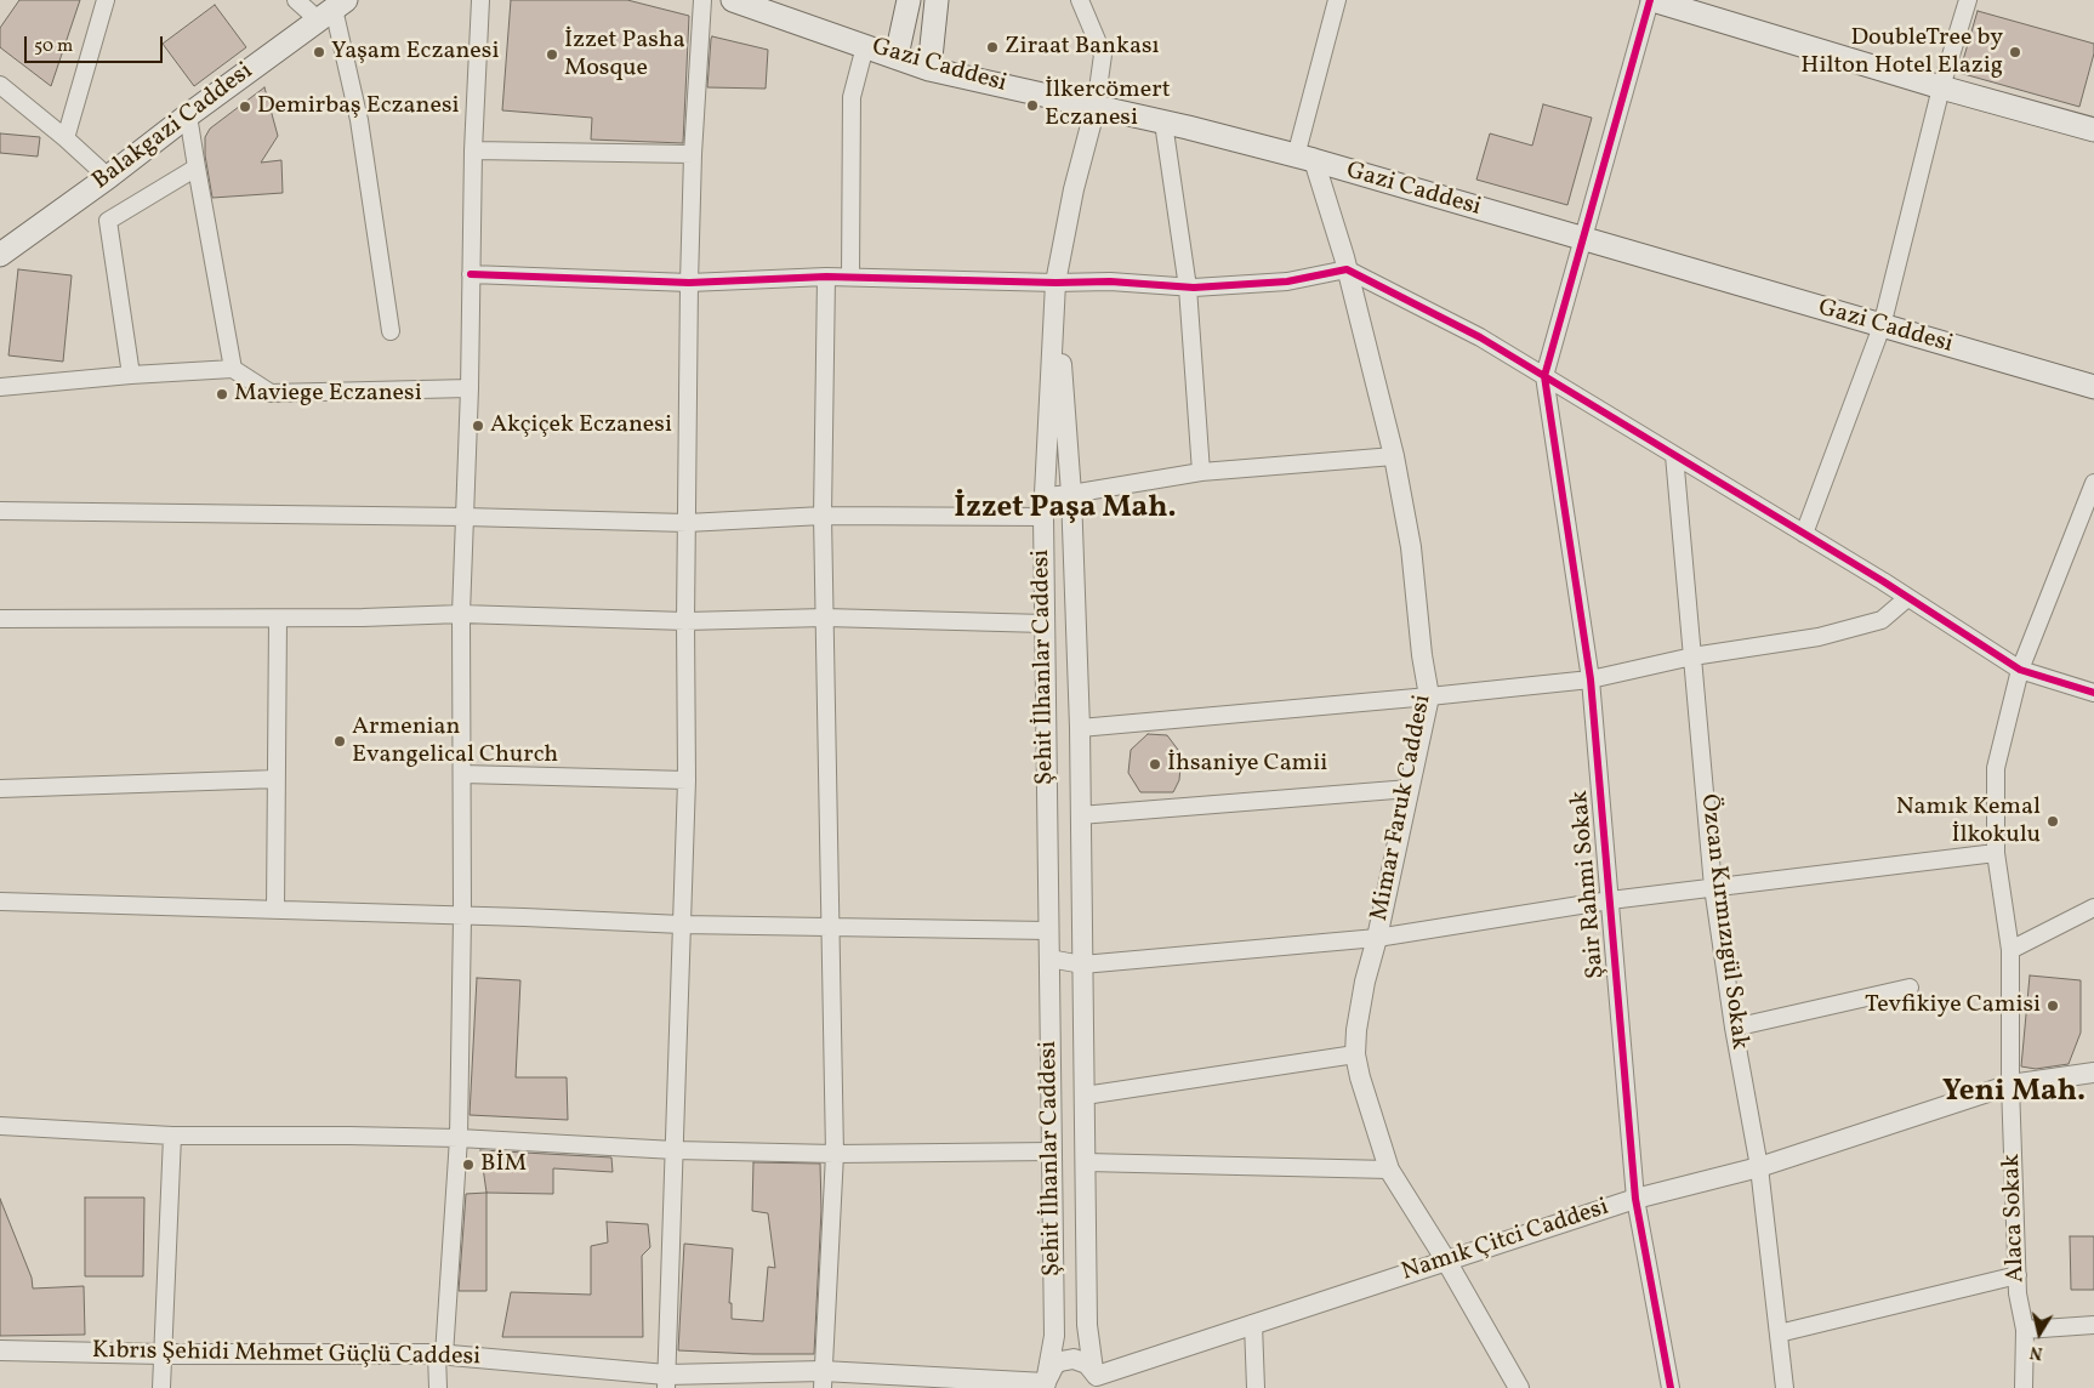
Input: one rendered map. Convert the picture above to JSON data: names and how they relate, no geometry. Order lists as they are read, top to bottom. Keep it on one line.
{"streets":{"main road":["Gazi Caddesi","Balakgazi Caddesi"],"street":["Şehit İlhanlar Caddesi","Mimar Faruk Caddesi","Şair Rahmi Sokak","Özcan Kırmızıgül Sokak","Alaca Sokak","Namık Çitci Caddesi","Kıbrıs Şehidi Mehmet Güçlü Caddesi"]},"crossings":[["Gazi Caddesi","Mimar Faruk Caddesi"],["Şehit İlhanlar Caddesi","Namık Çitci Caddesi"],["Şehit İlhanlar Caddesi","Kıbrıs Şehidi Mehmet Güçlü Caddesi"],["Mimar Faruk Caddesi","Namık Çitci Caddesi"],["Şair Rahmi Sokak","Namık Çitci Caddesi"],["Özcan Kırmızıgül Sokak","Namık Çitci Caddesi"],["Alaca Sokak","Namık Çitci Caddesi"]],"districts":["İzzet Paşa Mah.","Yeni Mah."],"places":["Ziraat Bankası","Yaşam Eczanesi","DoubleTree by Hilton Hotel Elazig","İzzet Pasha Mosque","İlkercömert Eczanesi","Demirbaş Eczanesi","Maviege Eczanesi","Akçiçek Eczanesi","Armenian Evangelical Church","İhsaniye Camii","Namık Kemal İlkokulu","Tevfikiye Camisi","BİM"],"scale_bar":"50 m","north":"bottom"}
